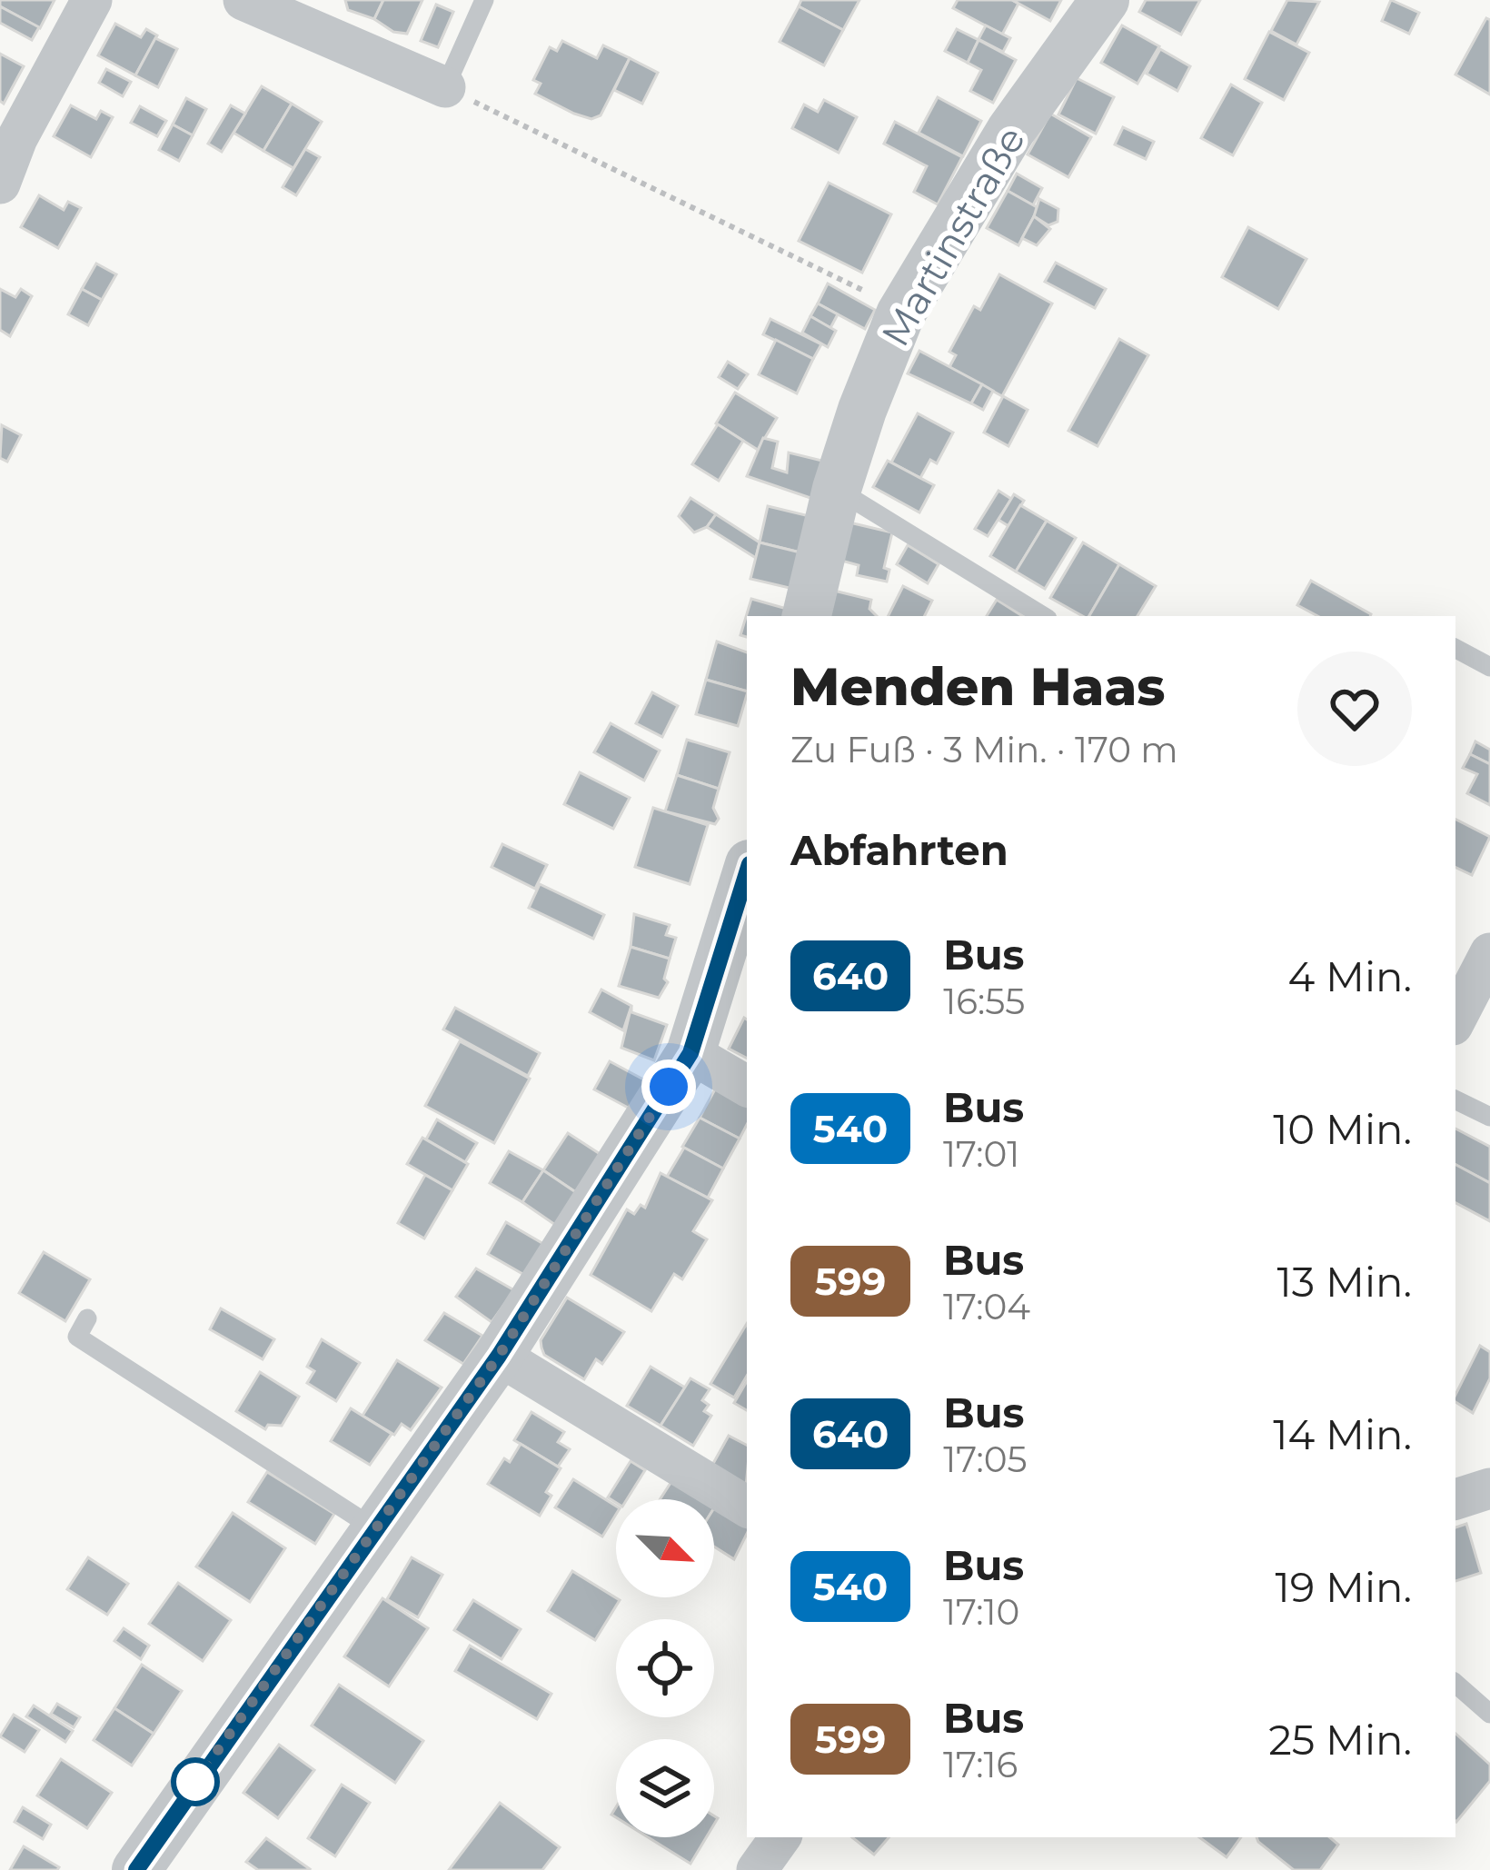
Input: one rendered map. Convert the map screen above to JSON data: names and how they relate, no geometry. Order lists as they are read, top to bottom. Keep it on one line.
{"streets":{"street":["Martinstraße"]},"lines":["bus line 640"],"north":"bottom right","page":{"heading":[["Menden Haas","Zu Fuß · 3 Min. · 170 m"],"Abfahrten"],"list":[{"mark":"640","name":"Bus","note":"16:55","value":"4 Min."},{"mark":"540","name":"Bus","note":"17:01","value":"10 Min."},{"mark":"599","name":"Bus","note":"17:04","value":"13 Min."},{"mark":"640","name":"Bus","note":"17:05","value":"14 Min."},{"mark":"540","name":"Bus","note":"17:10","value":"19 Min."},{"mark":"599","name":"Bus","note":"17:16","value":"25 Min."}]}}
